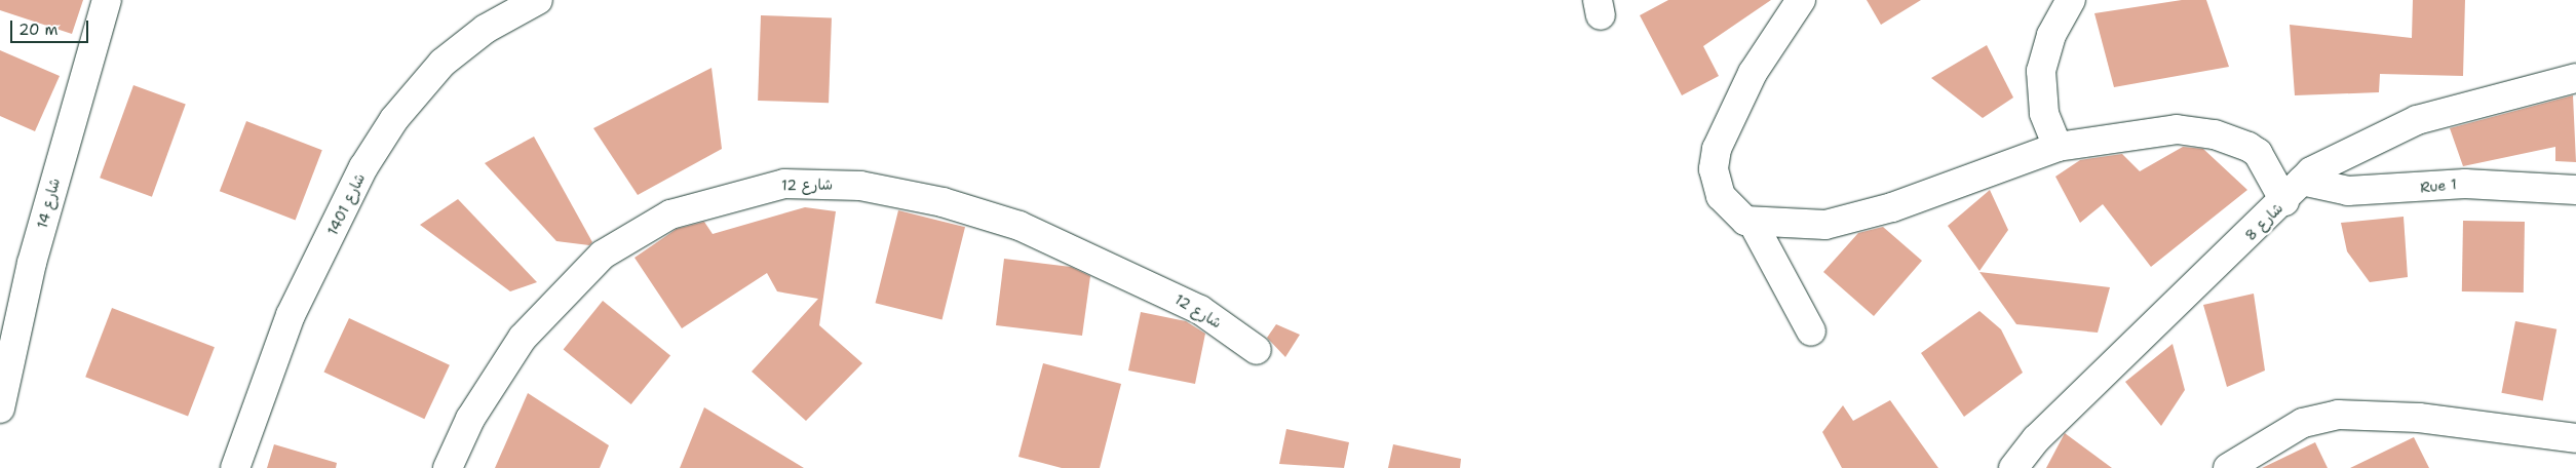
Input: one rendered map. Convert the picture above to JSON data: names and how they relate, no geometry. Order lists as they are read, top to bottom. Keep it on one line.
{"streets":{"street":["شارع 12","Rue 1","شارع 14","شارع 1401","شارع 8"]},"crossings":[["Rue 1","شارع 8"]],"scale_bar":"20 m"}
